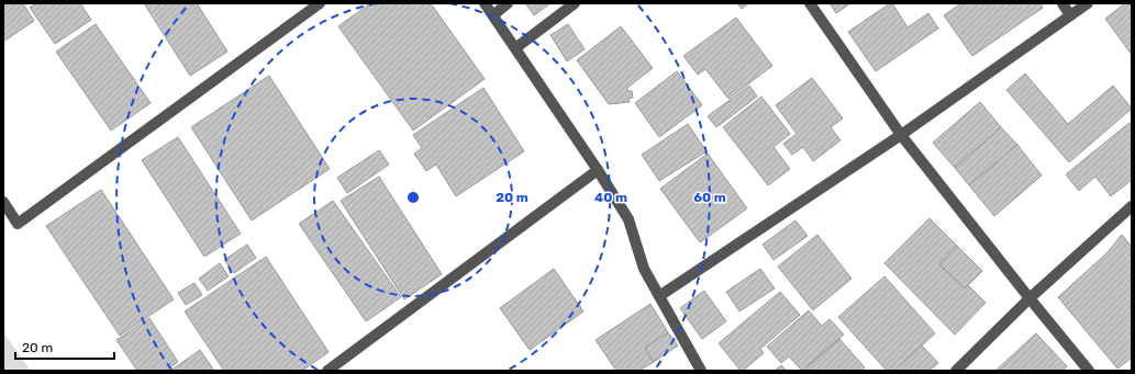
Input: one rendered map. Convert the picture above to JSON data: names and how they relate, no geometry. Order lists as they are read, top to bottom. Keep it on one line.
{"scale_bar":"20 m","rings":["20 m","40 m","60 m"]}
